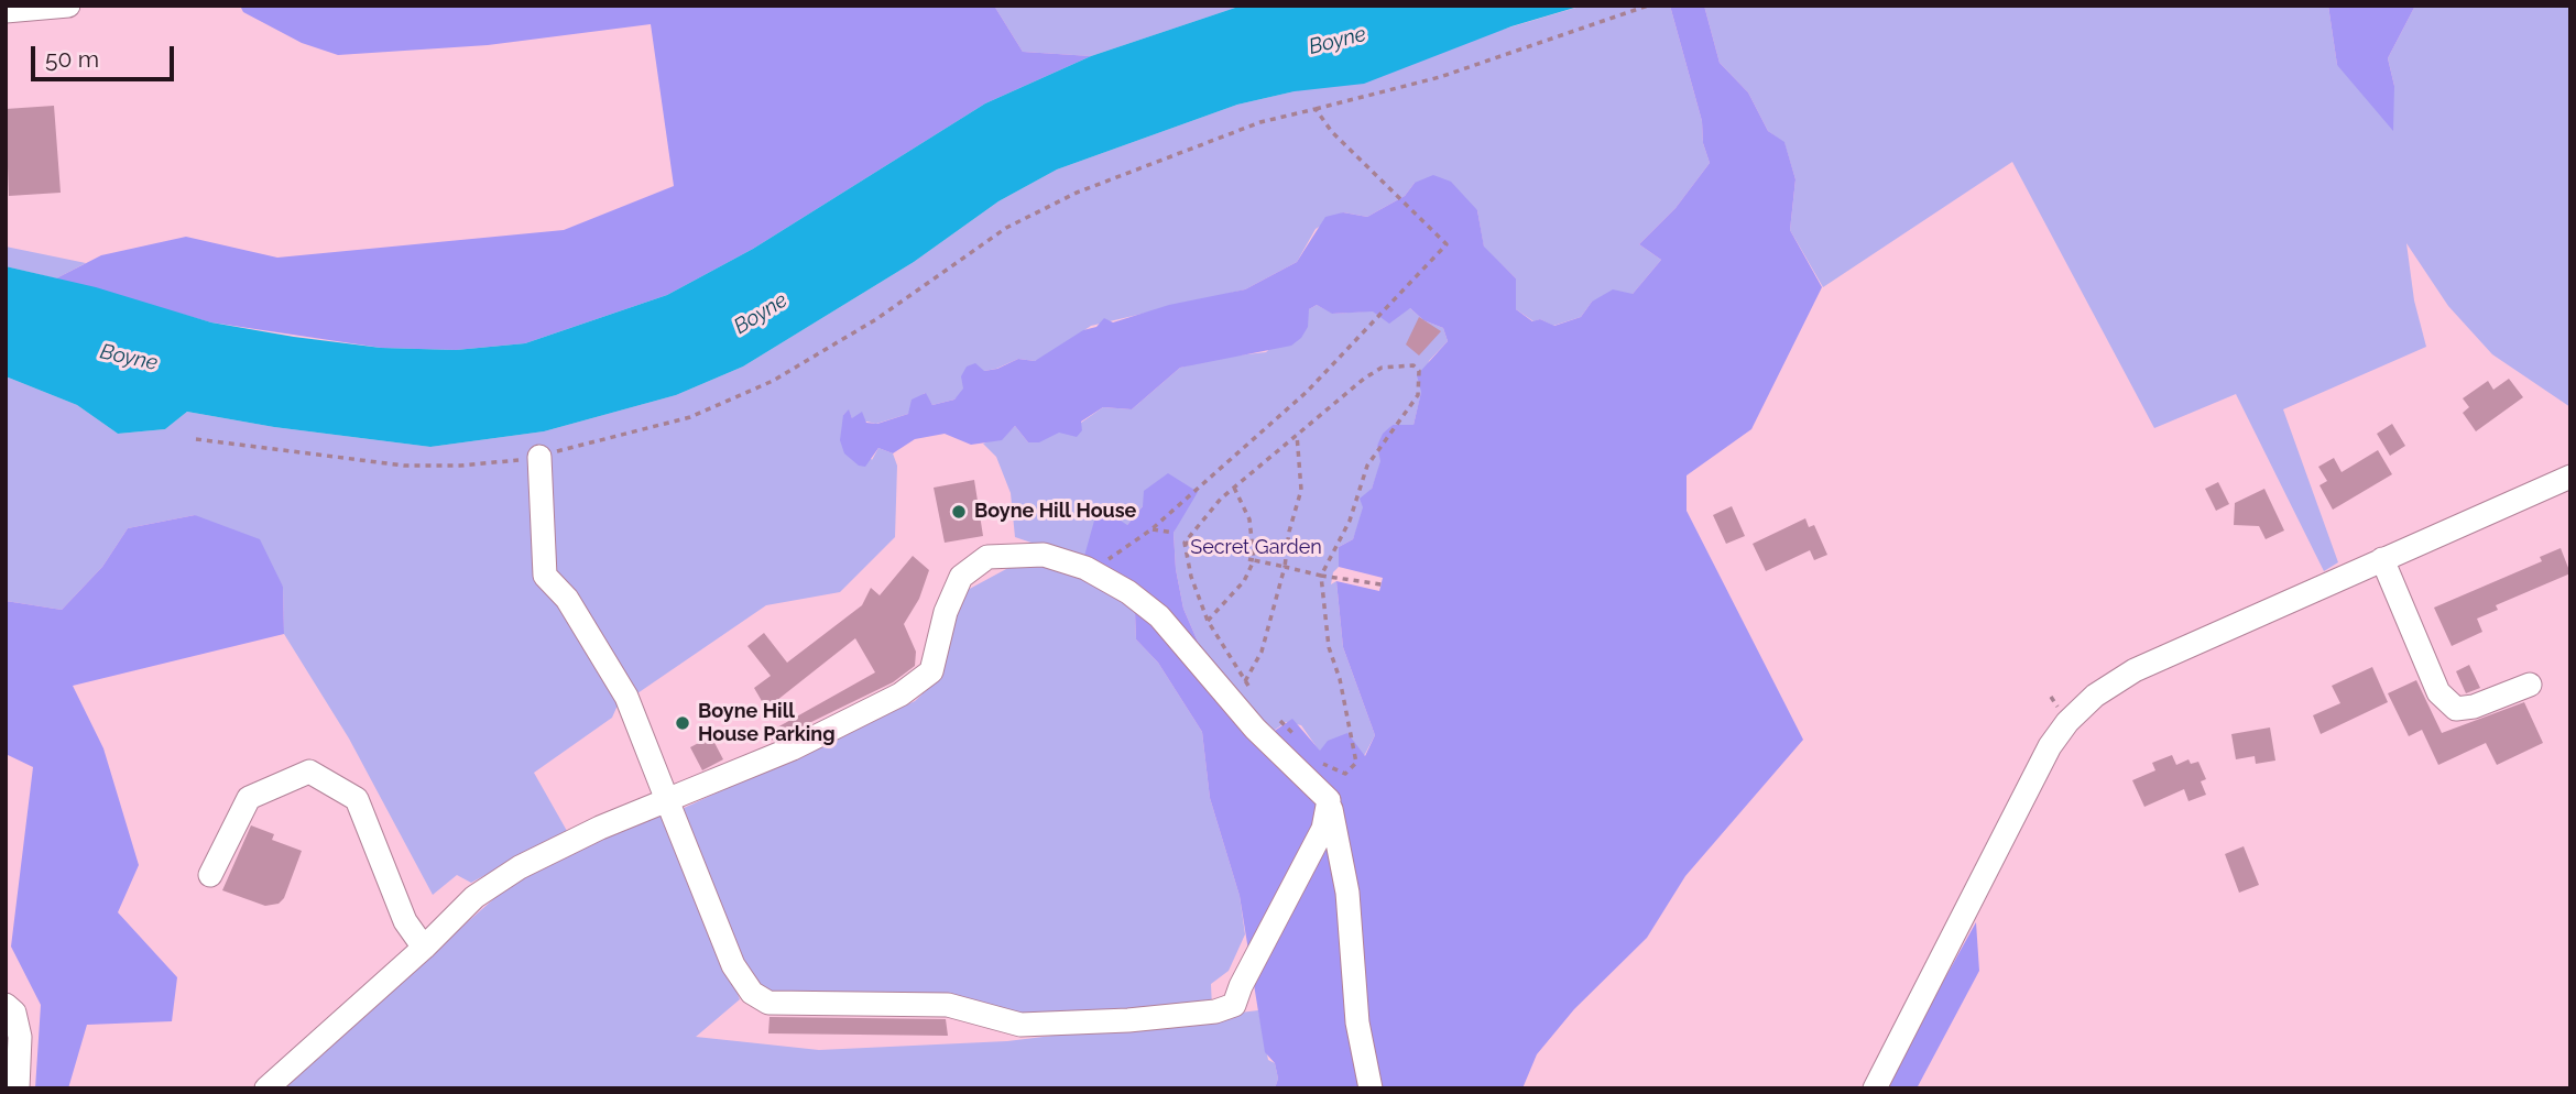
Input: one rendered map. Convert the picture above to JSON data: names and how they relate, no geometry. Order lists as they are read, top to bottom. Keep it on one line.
{"water":["Boyne"],"parks":["Secret Garden"],"places":["Boyne Hill House","Boyne Hill House Parking"],"scale_bar":"50 m"}
